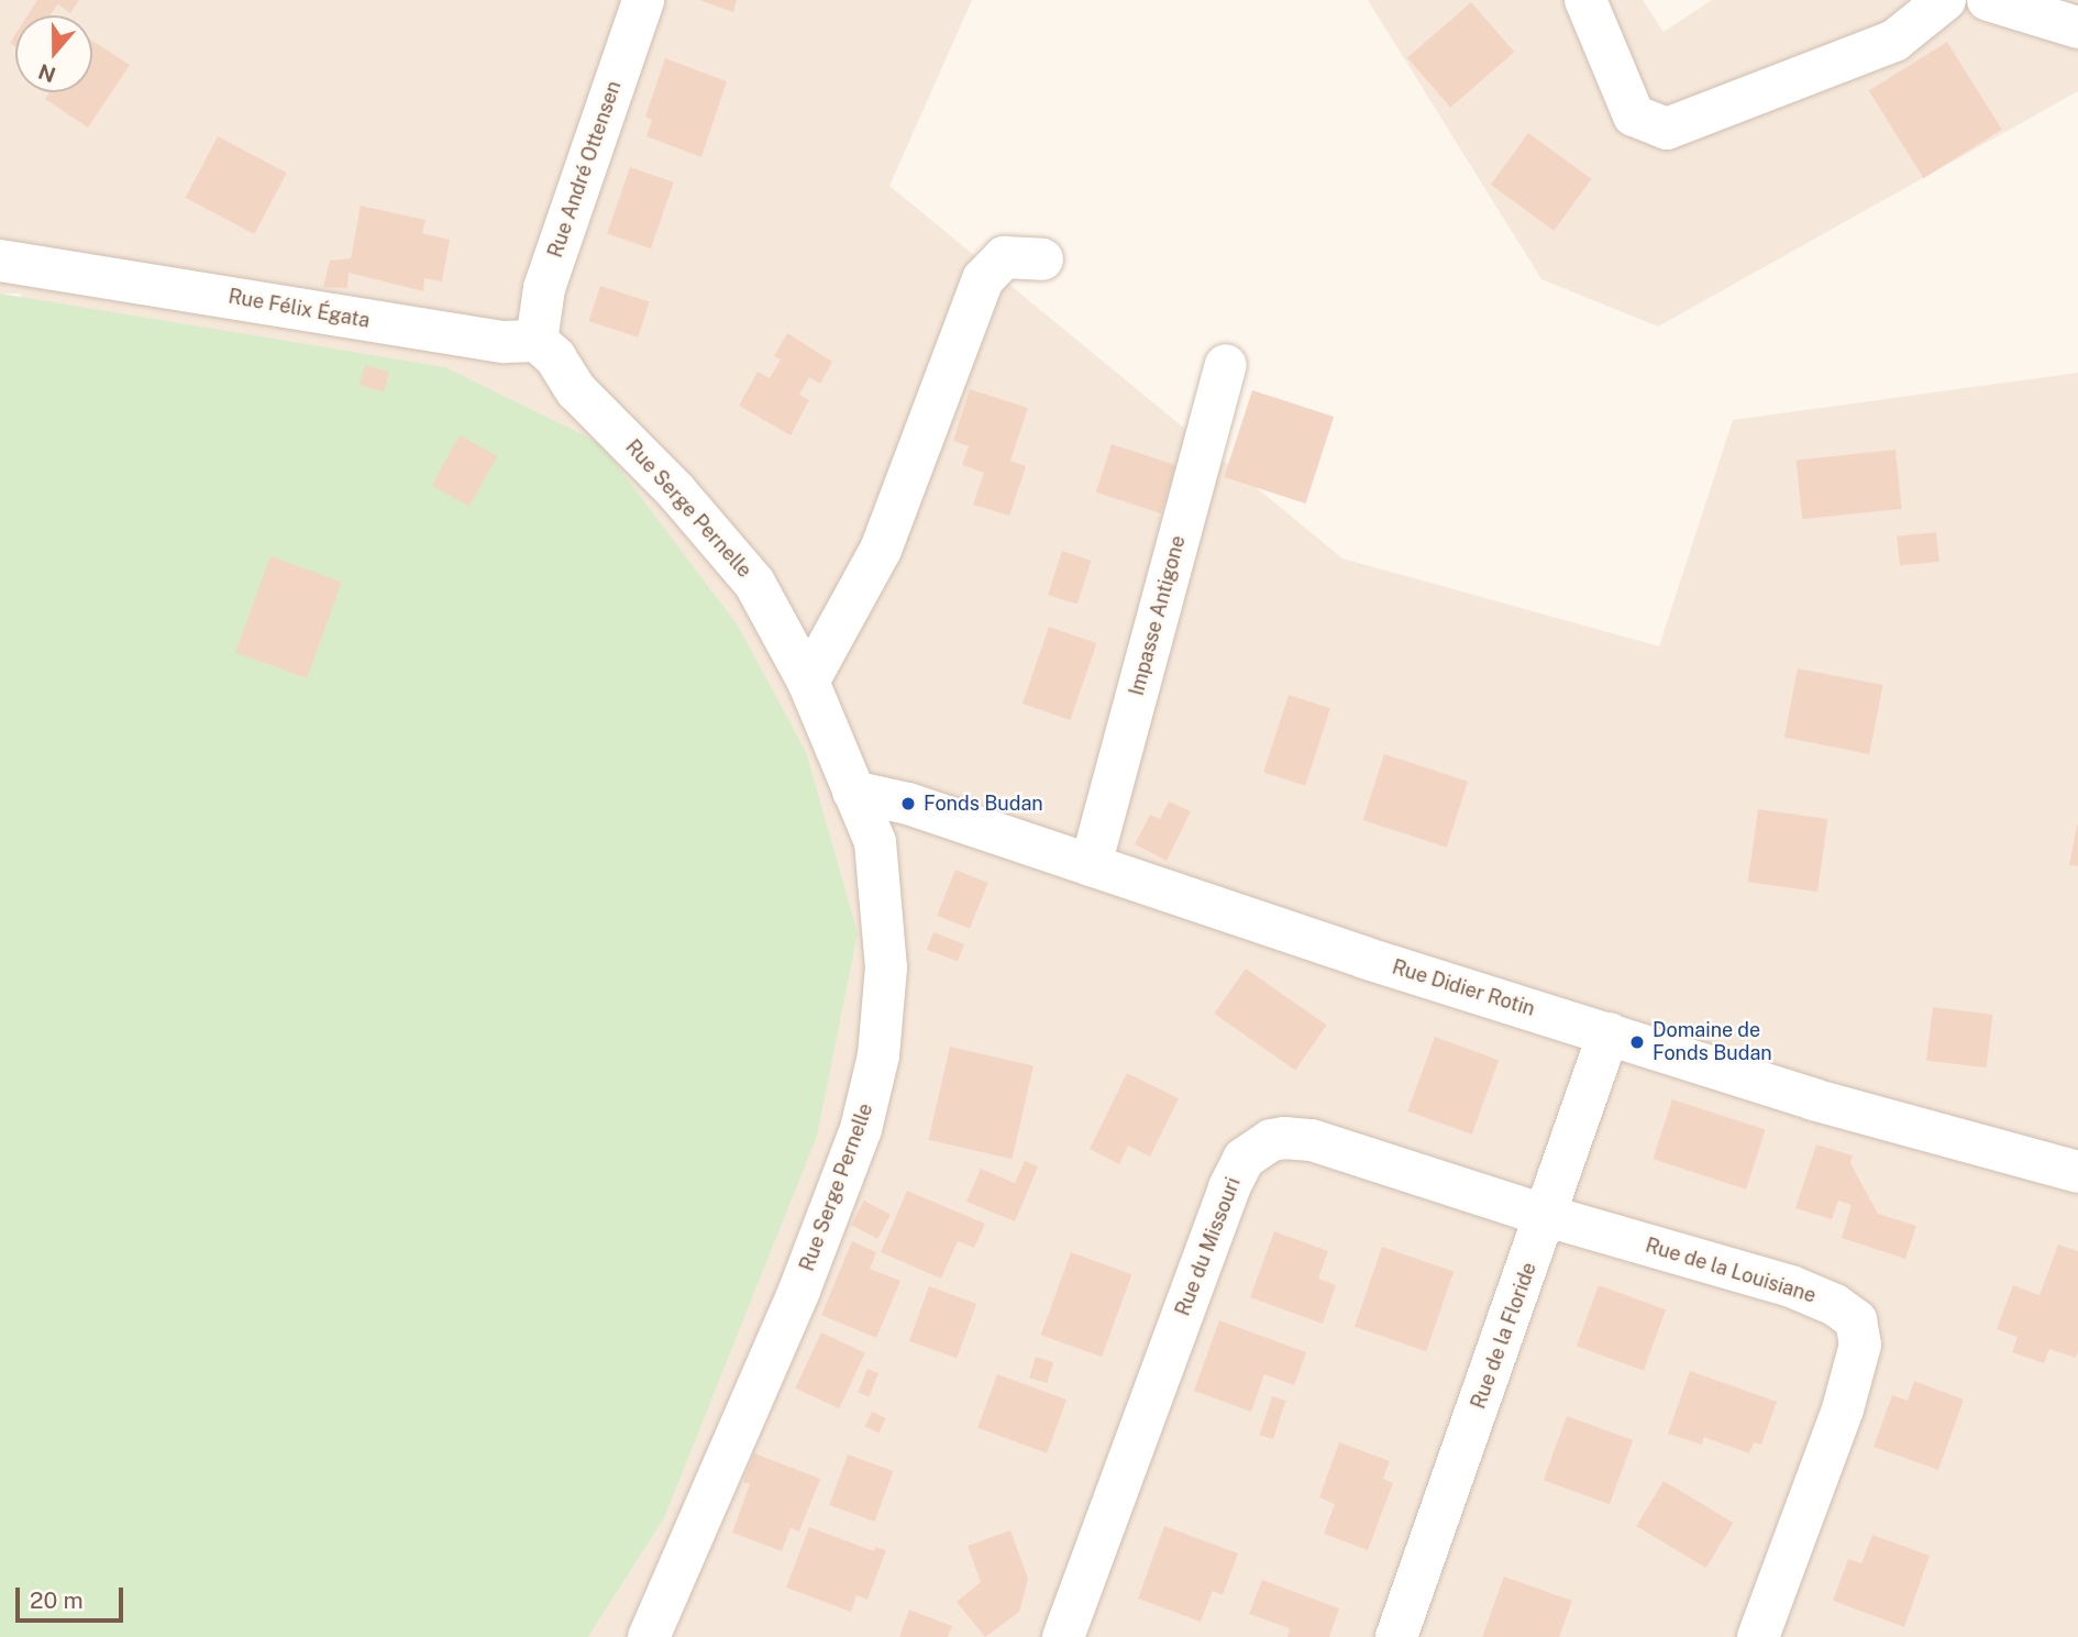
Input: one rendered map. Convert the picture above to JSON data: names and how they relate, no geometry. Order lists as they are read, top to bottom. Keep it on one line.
{"streets":{"street":["Rue André Ottensen","Rue Félix Égata","Rue Serge Pernelle","Impasse Antigone","Rue Didier Rotin","Rue du Missouri","Rue de la Louisiane","Rue de la Floride"]},"crossings":[["Rue André Ottensen","Rue Félix Égata"],["Rue André Ottensen","Rue Serge Pernelle"],["Rue Félix Égata","Rue Serge Pernelle"],["Rue Serge Pernelle","Rue Didier Rotin"],["Impasse Antigone","Rue Didier Rotin"],["Rue Didier Rotin","Rue de la Floride"],["Rue du Missouri","Rue de la Louisiane"],["Rue du Missouri","Rue de la Floride"],["Rue de la Louisiane","Rue de la Floride"]],"places":["Fonds Budan","Domaine de Fonds Budan"],"scale_bar":"20 m","north":"bottom"}
